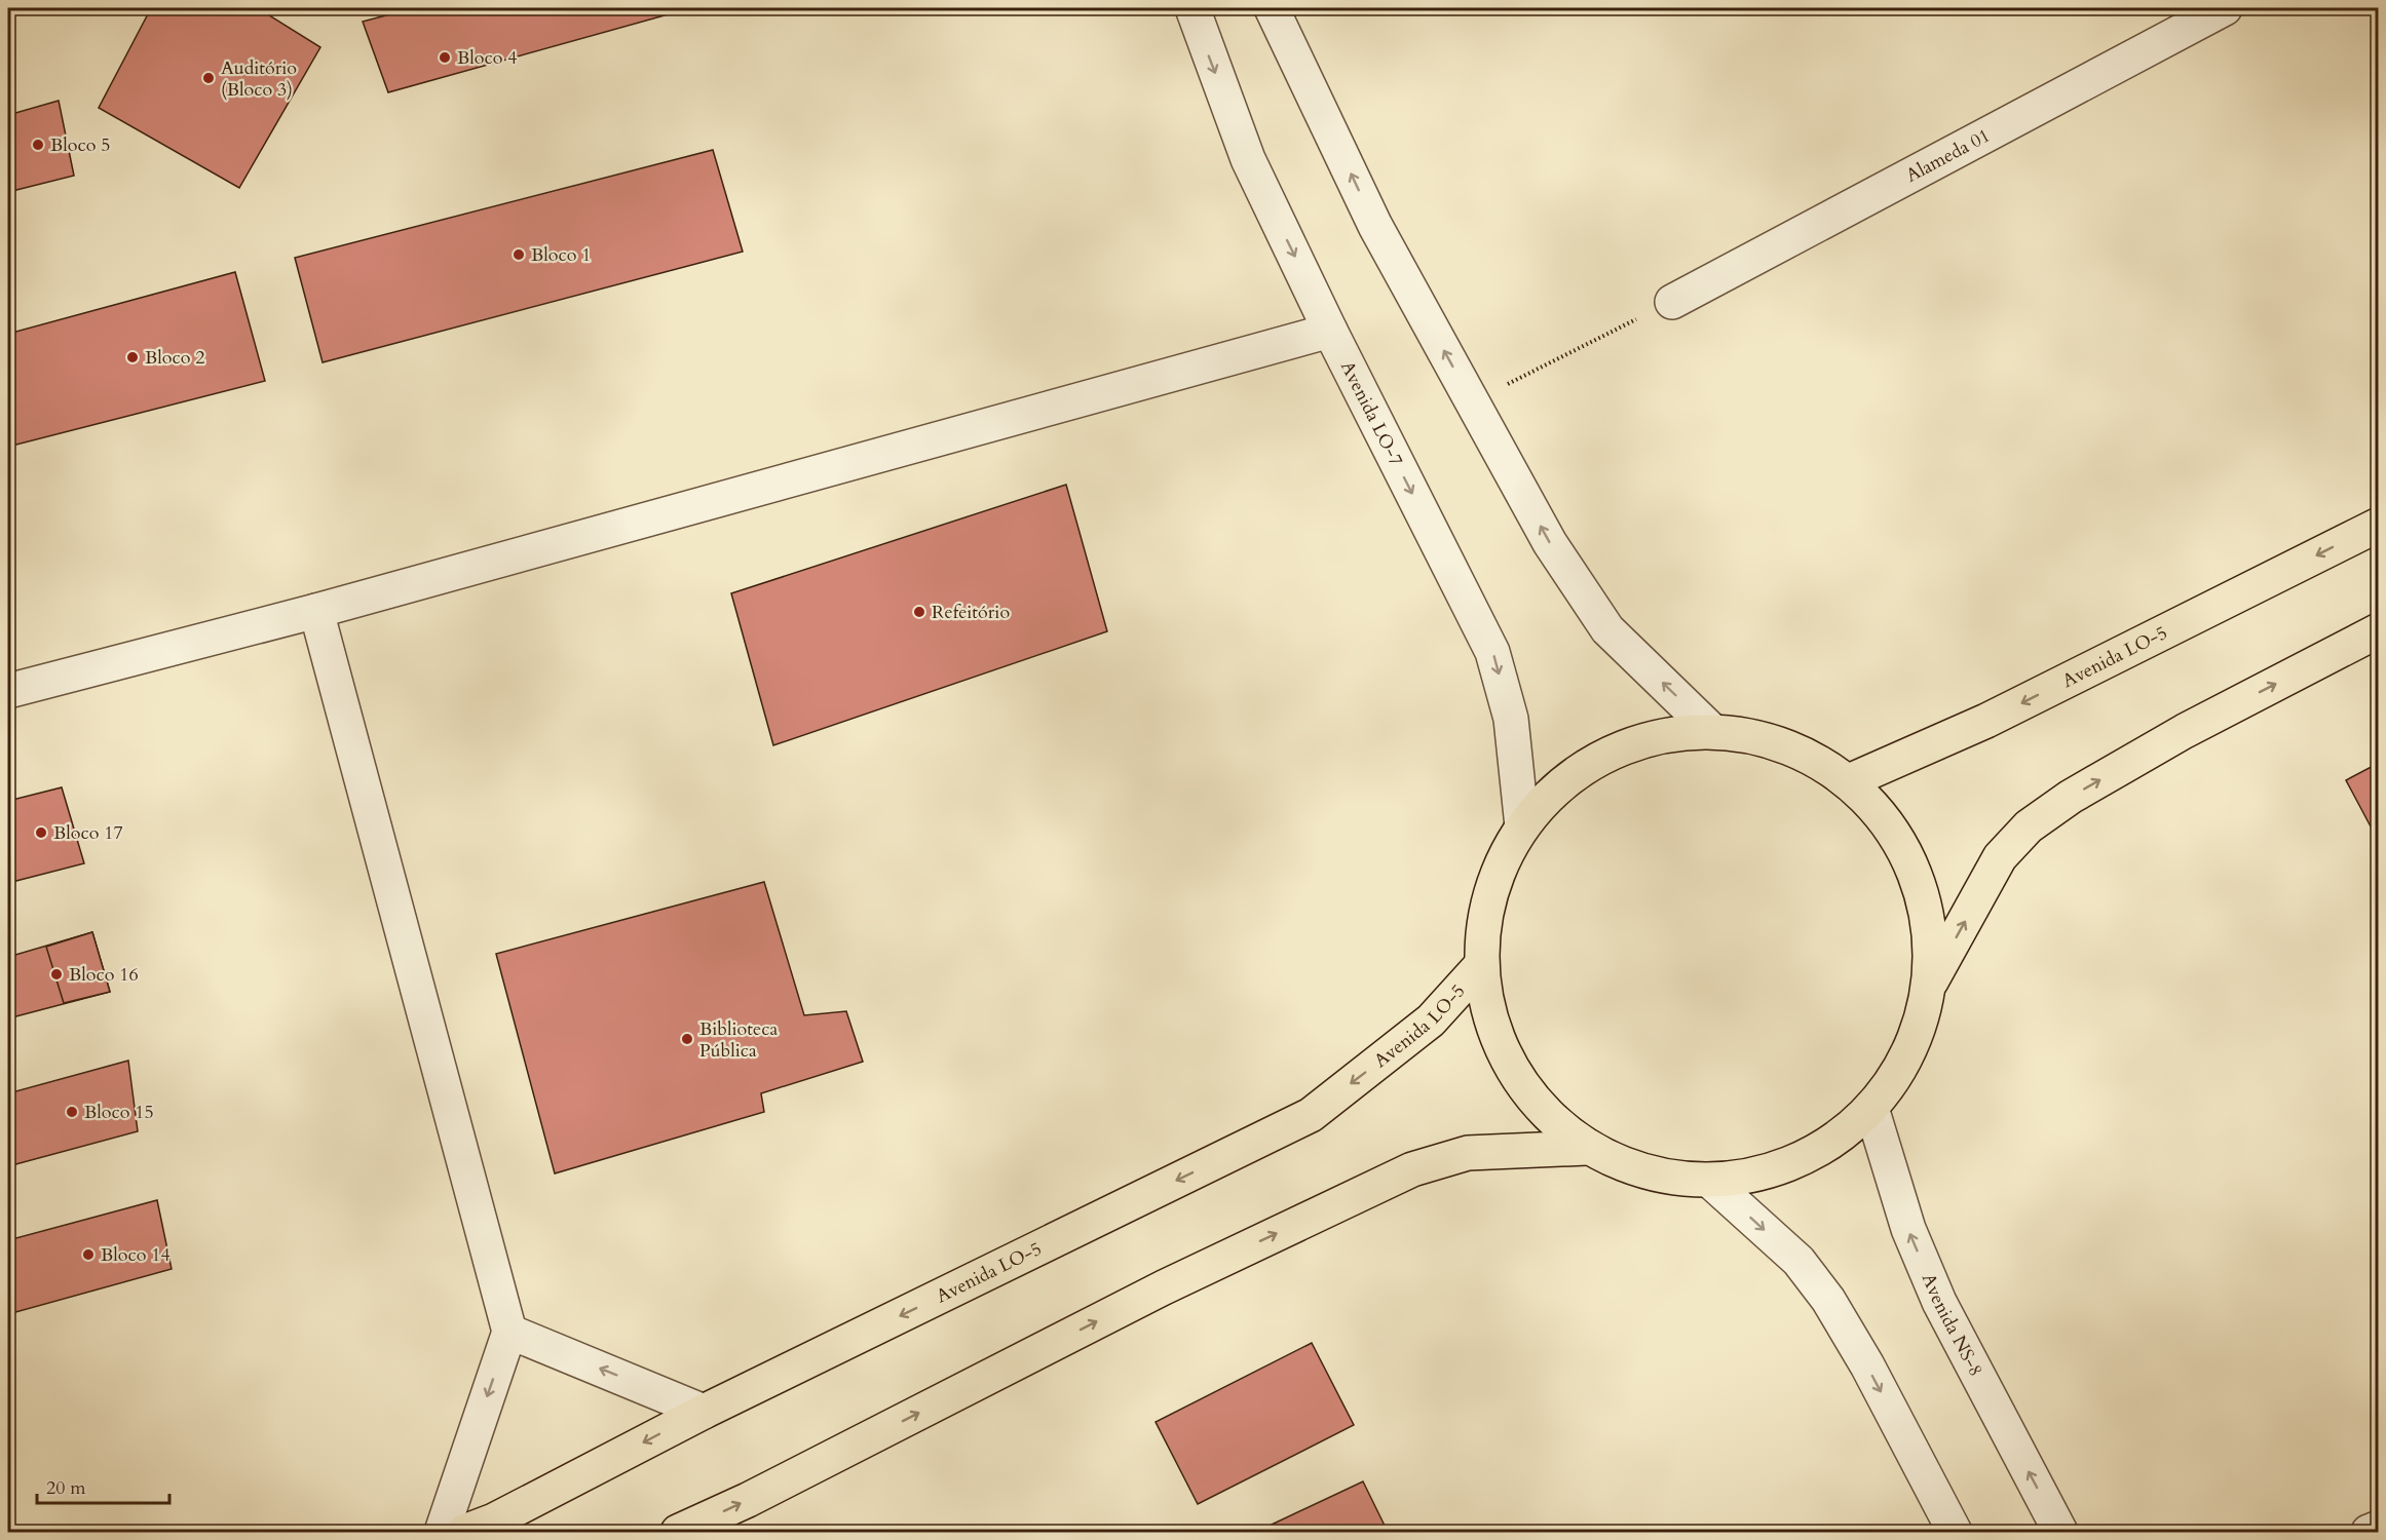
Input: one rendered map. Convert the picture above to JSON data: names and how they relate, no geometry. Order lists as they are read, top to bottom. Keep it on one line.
{"streets":{"main road":["Avenida LO-5"],"street":["Alameda 01","Avenida LO-7","Avenida NS-8"]},"places":["Bloco 4","Auditório (Bloco 3)","Bloco 5","Bloco 1","Bloco 2","Refeitório","Bloco 17","Bloco 16","Biblioteca Pública","Bloco 15","Bloco 14"],"scale_bar":"20 m"}
